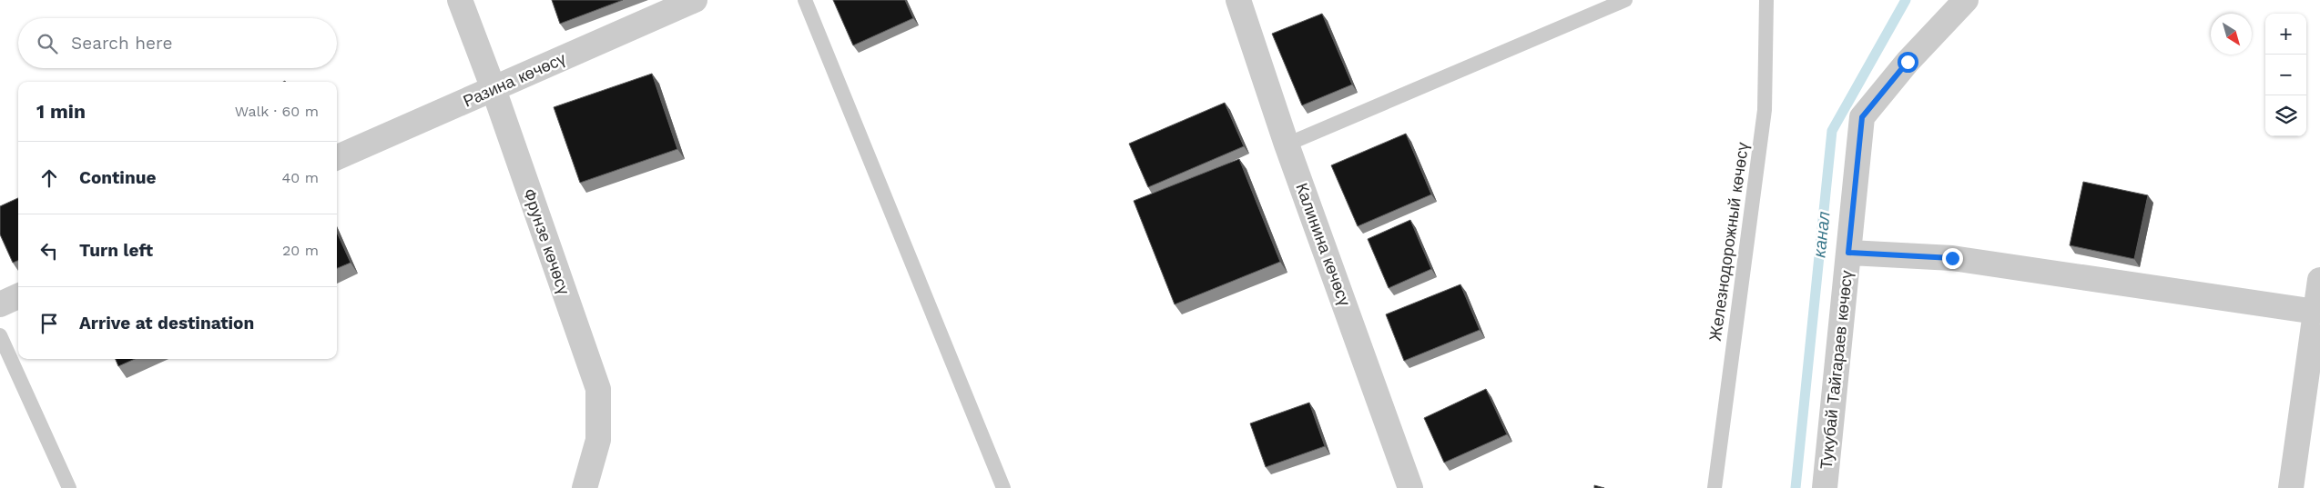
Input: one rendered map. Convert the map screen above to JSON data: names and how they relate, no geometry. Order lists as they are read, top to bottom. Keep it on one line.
{"streets":{"street":["Разина көчөсү","Фрунзе көчөсү","Калинина көчөсү","Тукубай Тайгараев көчөсү"],"lane":["Железнодорожный көчөсү"]},"crossings":[["Разина көчөсү","Фрунзе көчөсү"]],"water":["канал"],"north":"bottom right","page":{"map_buttons":["+","−"],"search":"Search here","heading":["1 min","Walk · 60 m"],"list":[["Continue","40 m"],["Turn left","20 m"],"Arrive at destination"]}}
